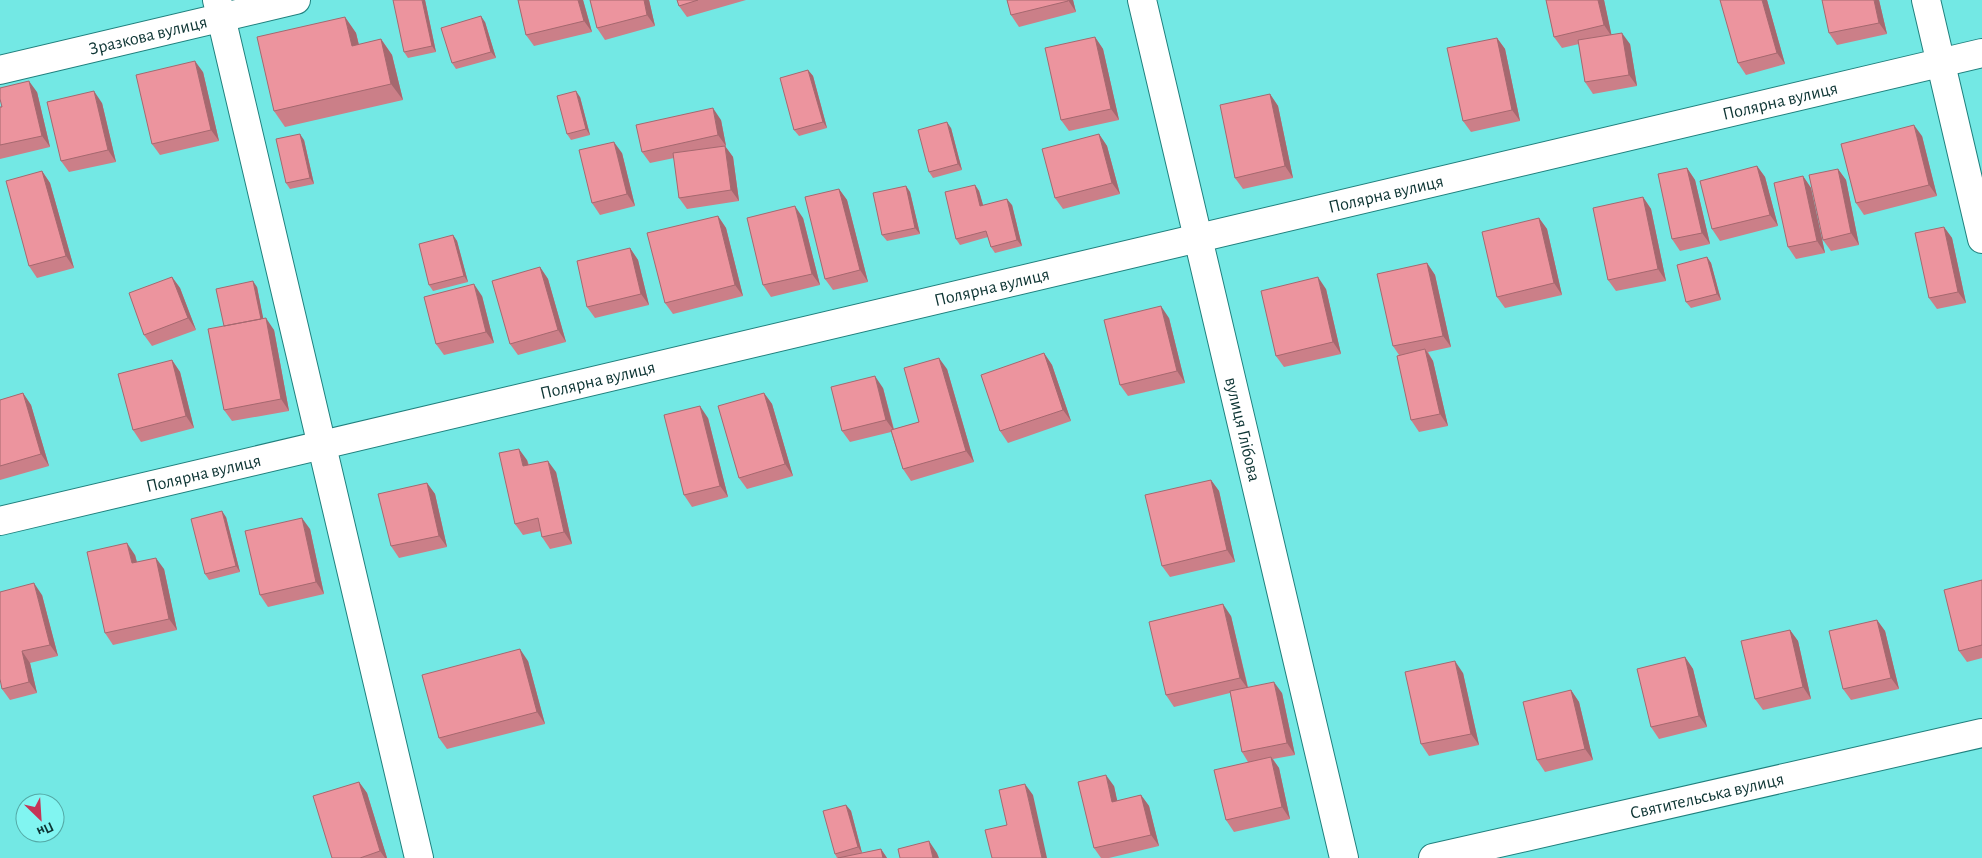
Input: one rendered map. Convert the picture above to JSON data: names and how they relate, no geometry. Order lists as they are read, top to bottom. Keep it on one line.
{"streets":{"street":["Зразкова вулиця","Полярна вулиця","вулиця Глібова","Святительська вулиця"]},"crossings":[["Полярна вулиця","вулиця Глібова"]],"north":"bottom right"}
